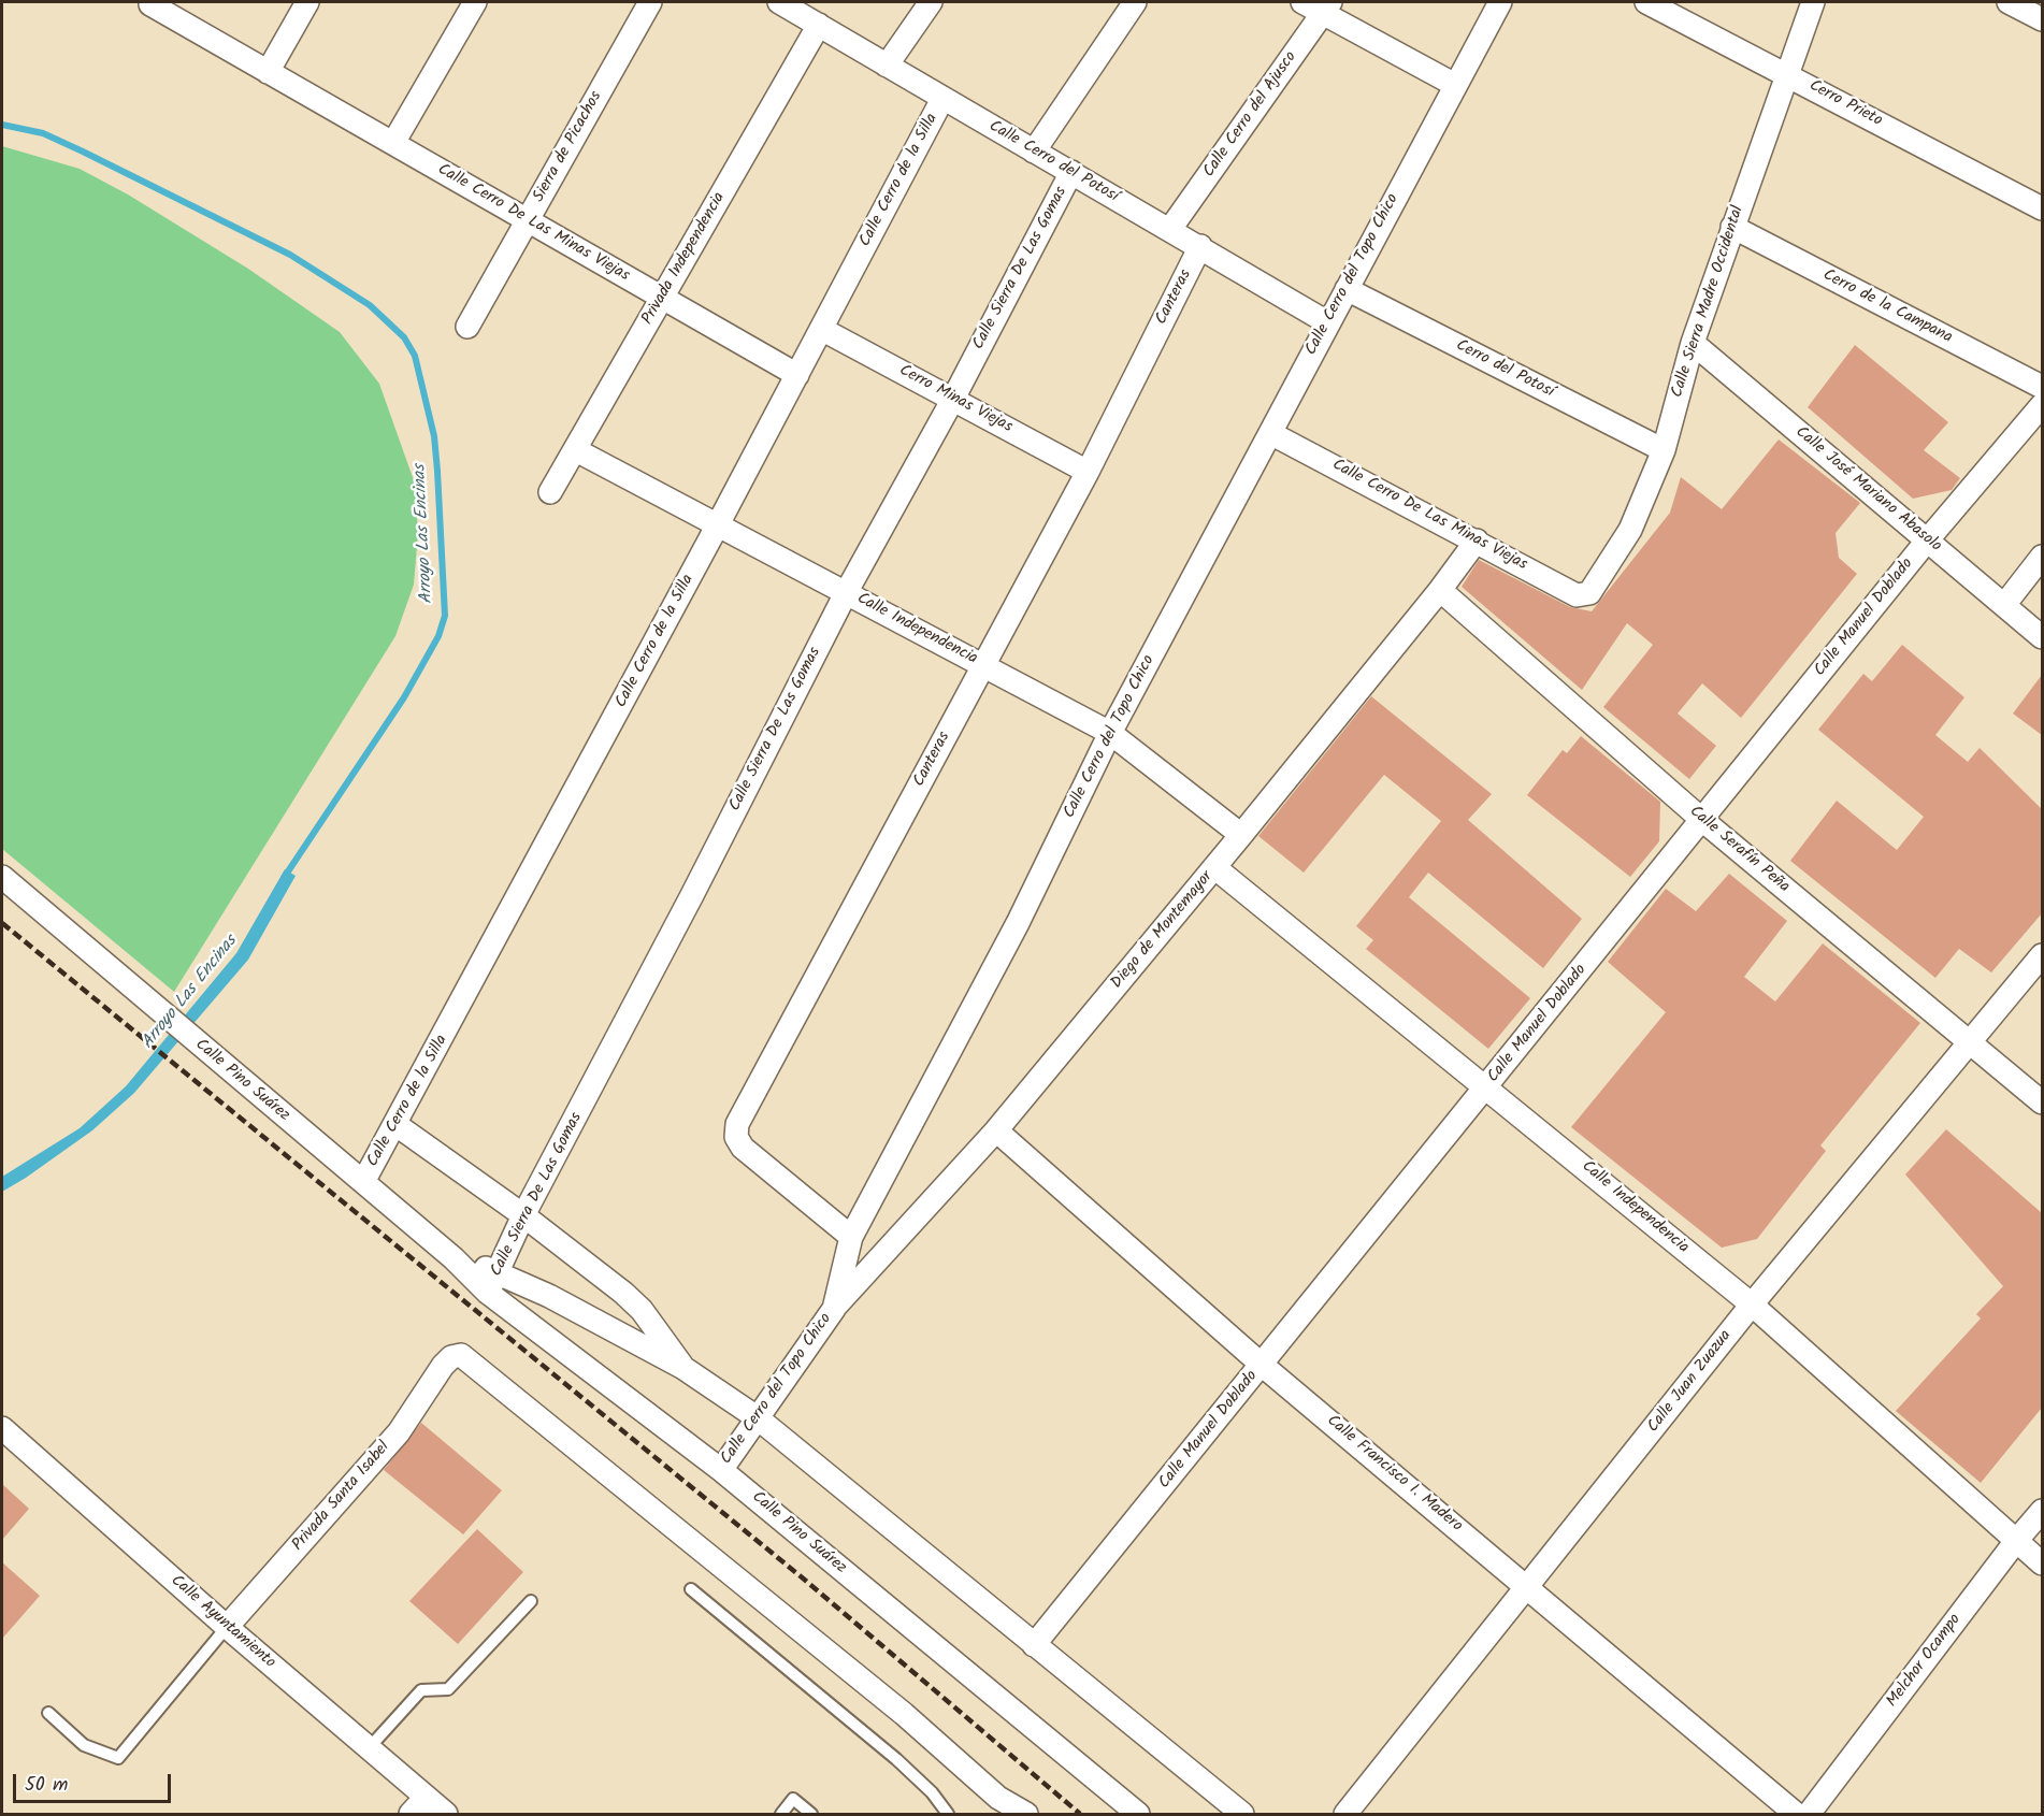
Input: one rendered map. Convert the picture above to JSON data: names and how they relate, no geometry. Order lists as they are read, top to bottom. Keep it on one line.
{"streets":{"street":["Cerro Prieto","Calle Cerro del Ajusco","Sierra de Picachos","Calle Cerro del Potosí","Calle Cerro de la Silla","Calle Cerro De Las Minas Viejas","Privada Independencia","Calle Sierra De Las Gomas","Calle Cerro del Topo Chico","Canteras","Calle Sierra Madre Occidental","Cerro de la Campana","Cerro del Potosí","Cerro Minas Viejas","Calle José Mariano Abasolo","Calle Manuel Doblado","Calle Independencia","Calle Serafín Peña","Diego de Montemayor","Calle Pino Suárez","Calle Juan Zuazua","Calle Francisco I. Madero","Privada Santa Isabel","Calle Ayuntamiento","Melchor Ocampo"]},"crossings":[["Cerro Prieto","Calle Sierra Madre Occidental"],["Calle Cerro del Ajusco","Calle Cerro del Potosí"],["Sierra de Picachos","Calle Cerro De Las Minas Viejas"],["Calle Cerro del Potosí","Calle Cerro de la Silla"],["Calle Cerro del Potosí","Privada Independencia"],["Calle Cerro del Potosí","Calle Sierra De Las Gomas"],["Calle Cerro del Potosí","Calle Cerro del Topo Chico"],["Calle Cerro del Potosí","Canteras"],["Calle Cerro de la Silla","Calle Cerro De Las Minas Viejas"],["Calle Cerro de la Silla","Cerro Minas Viejas"],["Calle Cerro de la Silla","Calle Independencia"],["Calle Cerro de la Silla","Calle Pino Suárez"],["Calle Cerro De Las Minas Viejas","Privada Independencia"],["Calle Cerro De Las Minas Viejas","Calle Cerro del Topo Chico"],["Calle Cerro De Las Minas Viejas","Calle Sierra Madre Occidental"],["Calle Cerro De Las Minas Viejas","Diego de Montemayor"],["Privada Independencia","Calle Independencia"],["Calle Sierra De Las Gomas","Cerro Minas Viejas"],["Calle Sierra De Las Gomas","Calle Independencia"],["Calle Sierra De Las Gomas","Calle Pino Suárez"],["Calle Cerro del Topo Chico","Canteras"],["Calle Cerro del Topo Chico","Cerro del Potosí"],["Calle Cerro del Topo Chico","Calle Independencia"],["Calle Cerro del Topo Chico","Diego de Montemayor"],["Calle Cerro del Topo Chico","Calle Pino Suárez"],["Canteras","Cerro Minas Viejas"],["Canteras","Calle Independencia"],["Calle Sierra Madre Occidental","Cerro de la Campana"],["Calle Sierra Madre Occidental","Cerro del Potosí"],["Calle Sierra Madre Occidental","Calle José Mariano Abasolo"],["Calle José Mariano Abasolo","Calle Manuel Doblado"],["Calle Manuel Doblado","Calle Independencia"],["Calle Manuel Doblado","Calle Serafín Peña"],["Calle Manuel Doblado","Calle Pino Suárez"],["Calle Manuel Doblado","Calle Francisco I. Madero"],["Calle Independencia","Diego de Montemayor"],["Calle Independencia","Calle Juan Zuazua"],["Calle Independencia","Melchor Ocampo"],["Calle Serafín Peña","Diego de Montemayor"],["Calle Serafín Peña","Calle Juan Zuazua"],["Diego de Montemayor","Calle Francisco I. Madero"],["Calle Juan Zuazua","Calle Francisco I. Madero"],["Privada Santa Isabel","Calle Ayuntamiento"]],"water":["Arroyo Las Encinas"],"scale_bar":"50 m"}
